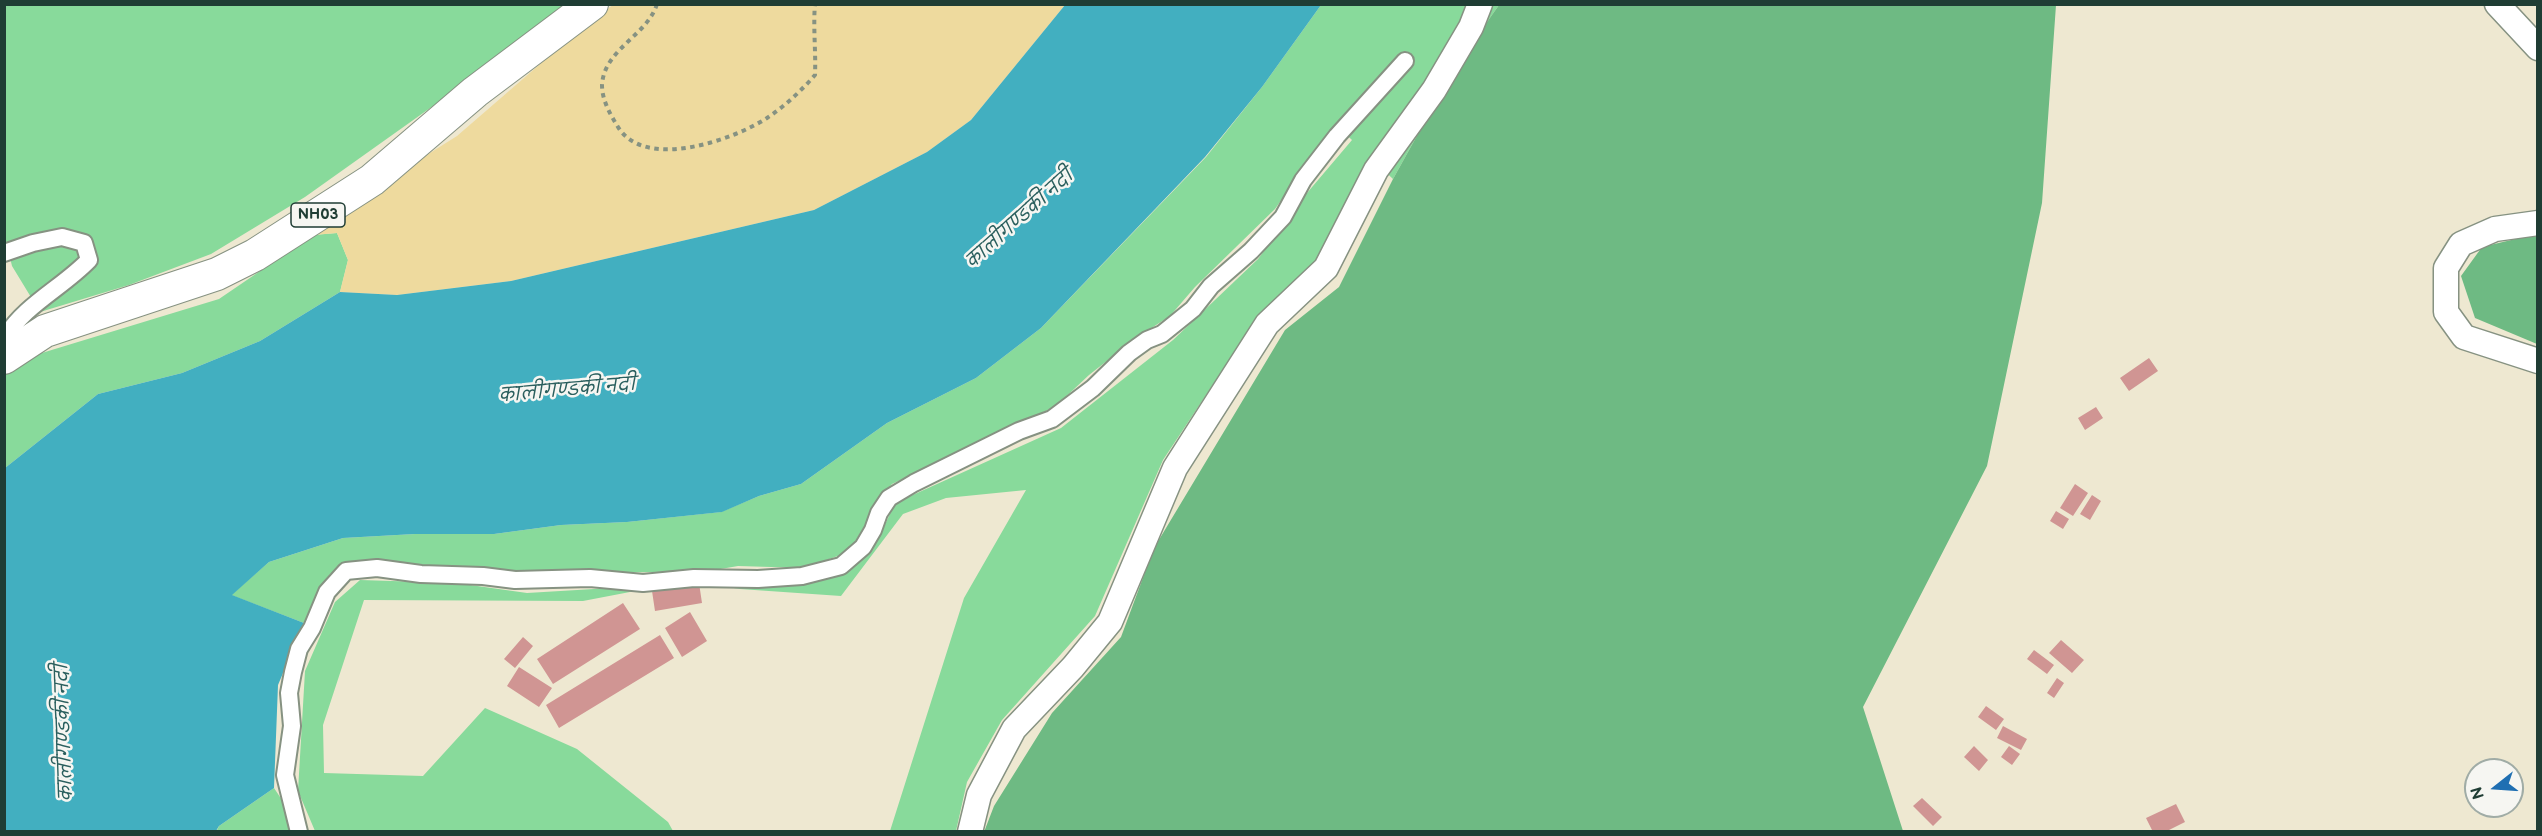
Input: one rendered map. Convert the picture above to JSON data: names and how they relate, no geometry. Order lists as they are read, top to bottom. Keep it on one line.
{"streets":{"highway":["NH03"]},"water":["कालीगण्डकी नदी"],"north":"left"}
